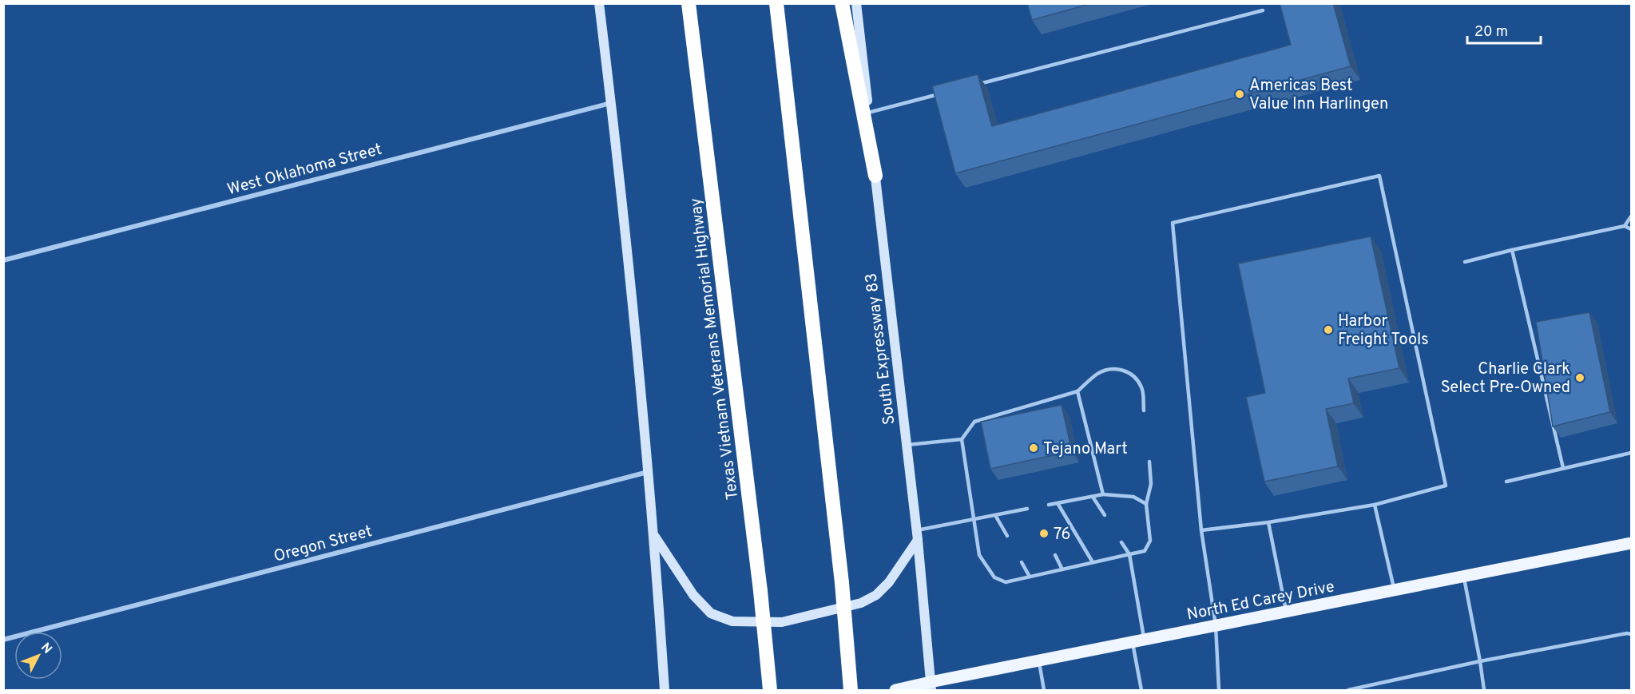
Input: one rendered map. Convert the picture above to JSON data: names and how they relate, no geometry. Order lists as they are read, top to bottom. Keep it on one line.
{"streets":{"highway":["Texas Vietnam Veterans Memorial Highway"],"main road":["South Expressway 83","North Ed Carey Drive"],"street":["West Oklahoma Street","Oregon Street"]},"crossings":[["South Expressway 83","North Ed Carey Drive"]],"places":["Americas Best Value Inn Harlingen","Harbor Freight Tools","Charlie Clark Select Pre-Owned","Tejano Mart","76"],"scale_bar":"20 m","north":"top right"}
